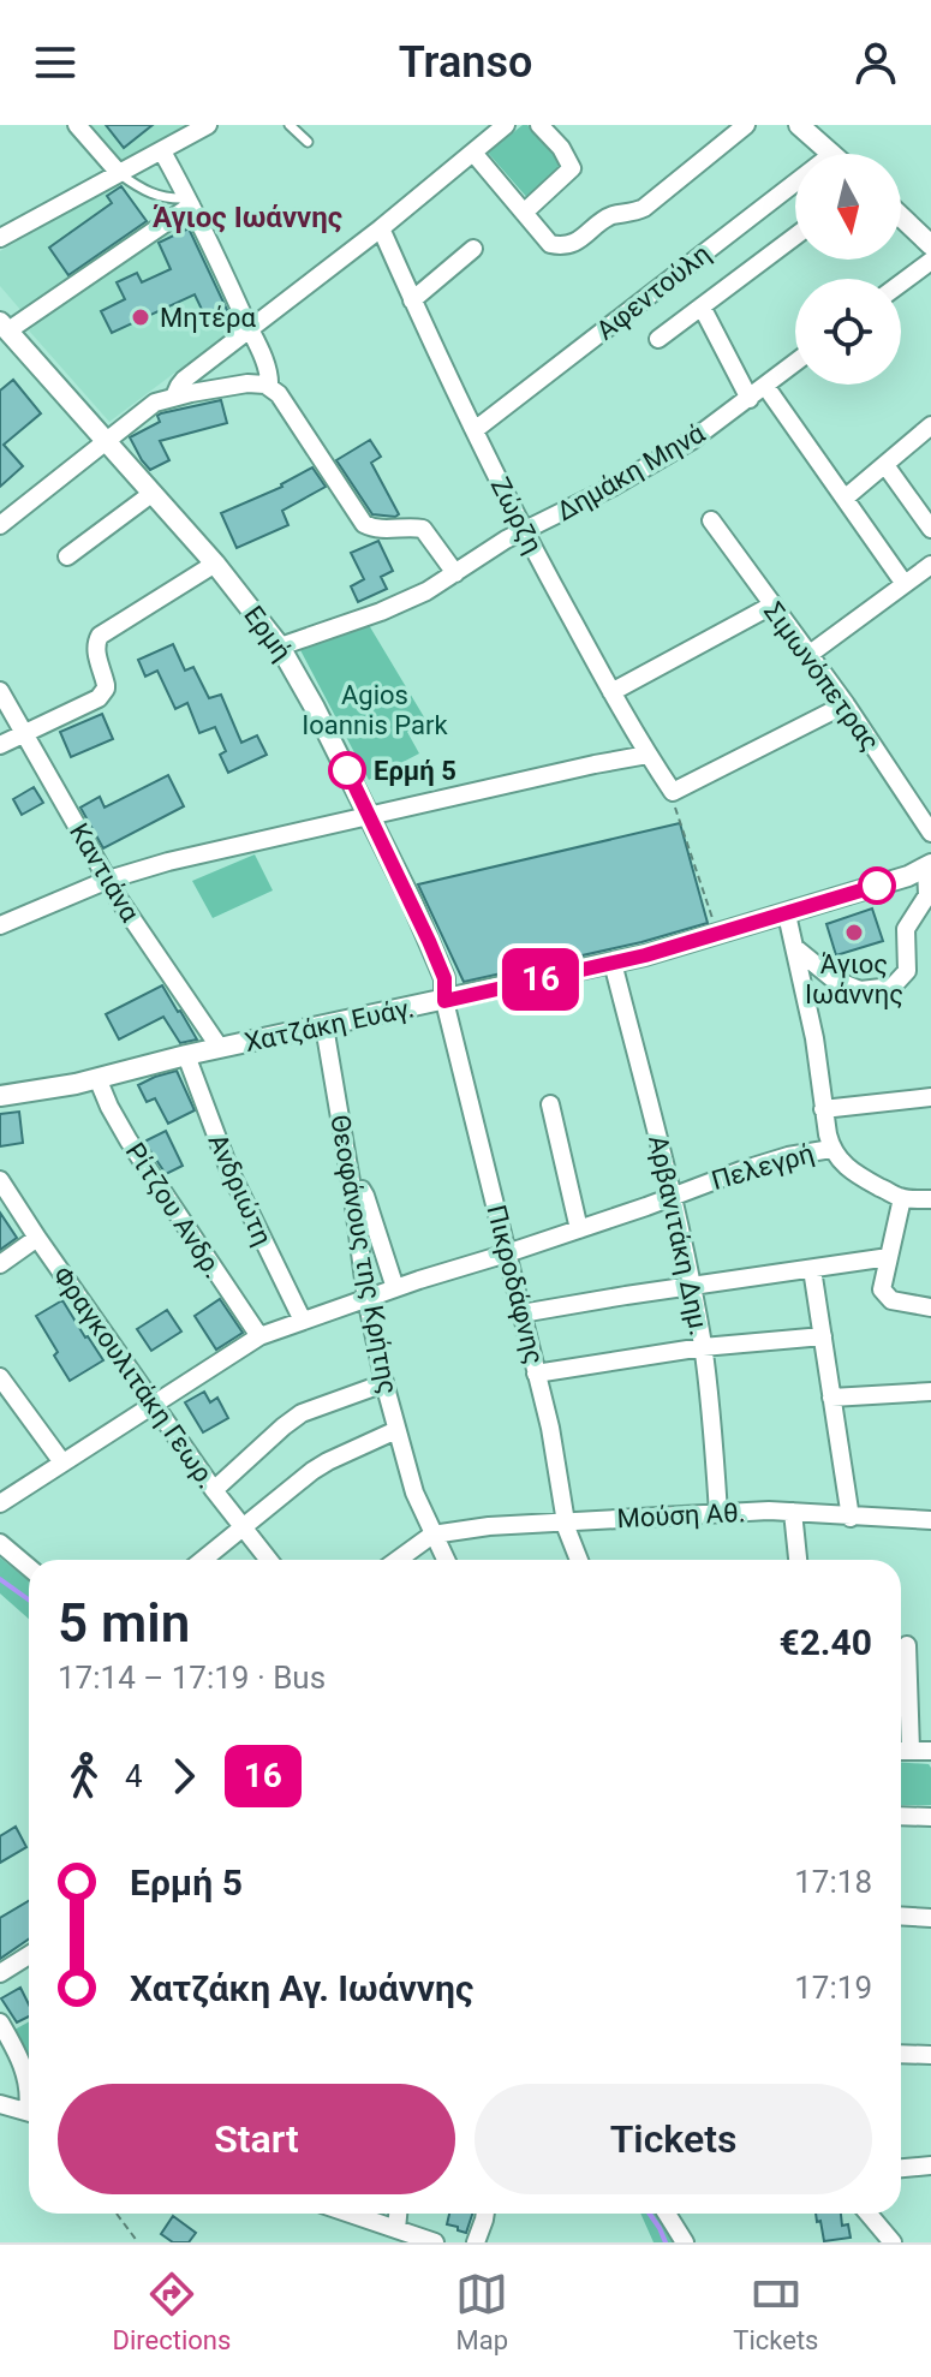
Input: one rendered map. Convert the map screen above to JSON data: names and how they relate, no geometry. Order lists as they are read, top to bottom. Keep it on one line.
{"streets":{"street":["Αφεντούλη","Δημάκη Μηνά","Ζώρζη","Ερμή","Σιμωνόπετρας","Καντιάνα","Χατζάκη Ευάγ.","Πελεγρή","Ανδριώτη","Ρίτζου Ανδρ.","Αρβανιτάκη Δημ.","Θεοφάνους της Κρήτης","Πικροδάφνης","Φραγκουλιτάκη Γεωρ.","Μούση Αθ."]},"crossings":[["Αφεντούλη","Ζώρζη"],["Δημάκη Μηνά","Ζώρζη"],["Δημάκη Μηνά","Ερμή"],["Ερμή","Χατζάκη Ευάγ."],["Ερμή","Πικροδάφνης"],["Καντιάνα","Χατζάκη Ευάγ."],["Χατζάκη Ευάγ.","Ανδριώτη"],["Χατζάκη Ευάγ.","Ρίτζου Ανδρ."],["Χατζάκη Ευάγ.","Αρβανιτάκη Δημ."],["Χατζάκη Ευάγ.","Θεοφάνους της Κρήτης"],["Χατζάκη Ευάγ.","Πικροδάφνης"],["Πελεγρή","Ανδριώτη"],["Πελεγρή","Ρίτζου Ανδρ."],["Πελεγρή","Αρβανιτάκη Δημ."],["Πελεγρή","Θεοφάνους της Κρήτης"],["Πελεγρή","Πικροδάφνης"],["Πελεγρή","Φραγκουλιτάκη Γεωρ."],["Αρβανιτάκη Δημ.","Μούση Αθ."],["Θεοφάνους της Κρήτης","Μούση Αθ."],["Πικροδάφνης","Μούση Αθ."]],"districts":["Άγιος Ιωάννης"],"parks":["Agios Ioannis Park"],"places":["Μητέρα","Ερμή 5","Άγιος Ιωάννης"],"lines":["bus line 16"],"north":"bottom","page":{"header":"Transo","on_map":"16","heading":["5 min","17:14 – 17:19 · Bus","€2.40"],"legs":["4","16"],"list":[{"name":"Ερμή 5","value":"17:18"},{"name":"Χατζάκη Αγ. Ιωάννης","value":"17:19"}],"buttons":["Start","Tickets"],"tabs":["Directions","Map","Tickets"]}}
